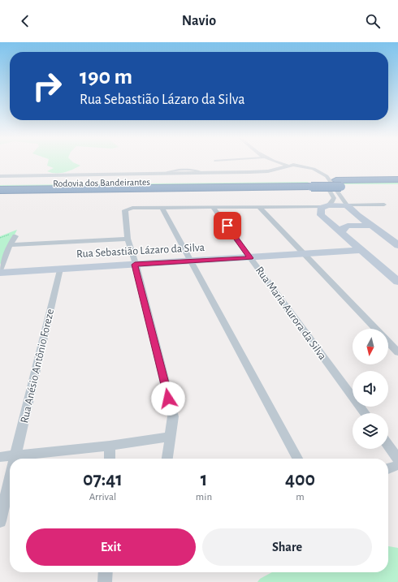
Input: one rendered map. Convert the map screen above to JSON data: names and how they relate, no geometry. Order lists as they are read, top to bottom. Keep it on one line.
{"streets":{"highway":["Rodovia dos Bandeirantes"],"street":["Rua Sebastião Lázaro da Silva","Rua Maria Aurora da Silva","Rua Anésio Antônio Foreze"]},"crossings":[["Rua Sebastião Lázaro da Silva","Rua Maria Aurora da Silva"],["Rua Sebastião Lázaro da Silva","Rua Anésio Antônio Foreze"]],"north":"bottom","page":{"header":"Navio","turn":["190 m","Rua Sebastião Lázaro da Silva"],"eta":["07:41","Arrival","1","min","400","m"],"buttons":["Exit","Share"]}}
